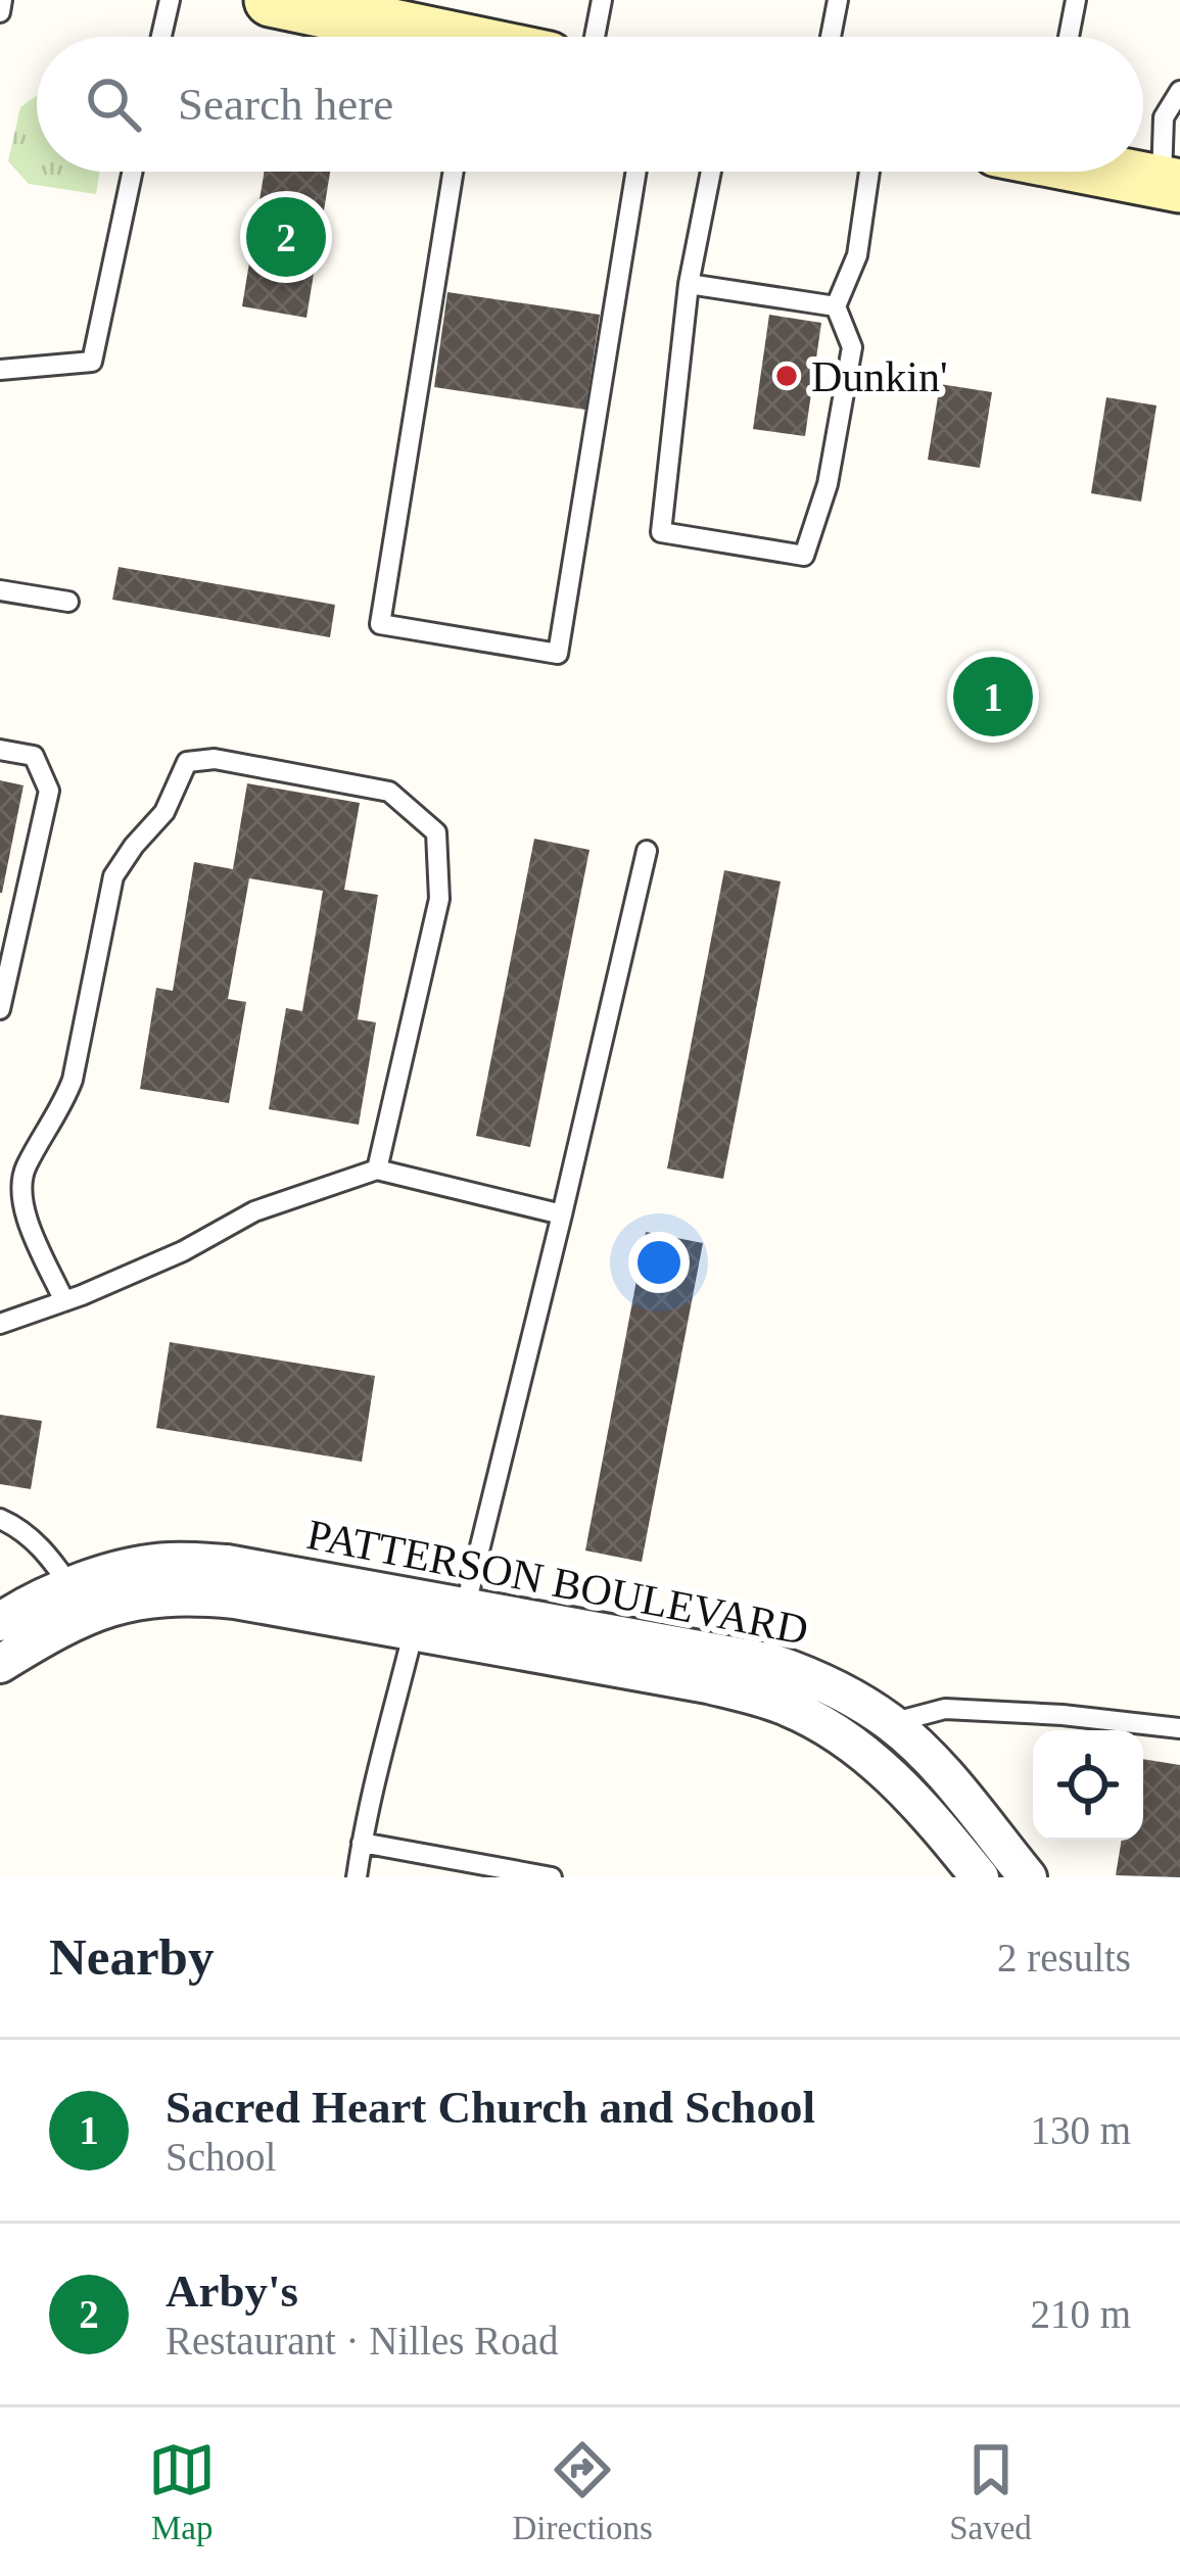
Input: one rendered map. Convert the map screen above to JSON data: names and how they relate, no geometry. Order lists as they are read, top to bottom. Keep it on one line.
{"streets":{"street":["PATTERSON BOULEVARD"]},"places":["Dunkin'"],"page":{"search":"Search here","pins":["2","1"],"heading":["Nearby","2 results"],"list":[{"mark":"1","name":"Sacred Heart Church and School","note":"School","value":"130 m"},{"mark":"2","name":"Arby's","note":"Restaurant · Nilles Road","value":"210 m"}],"nav":["Map","Directions","Saved"]}}
